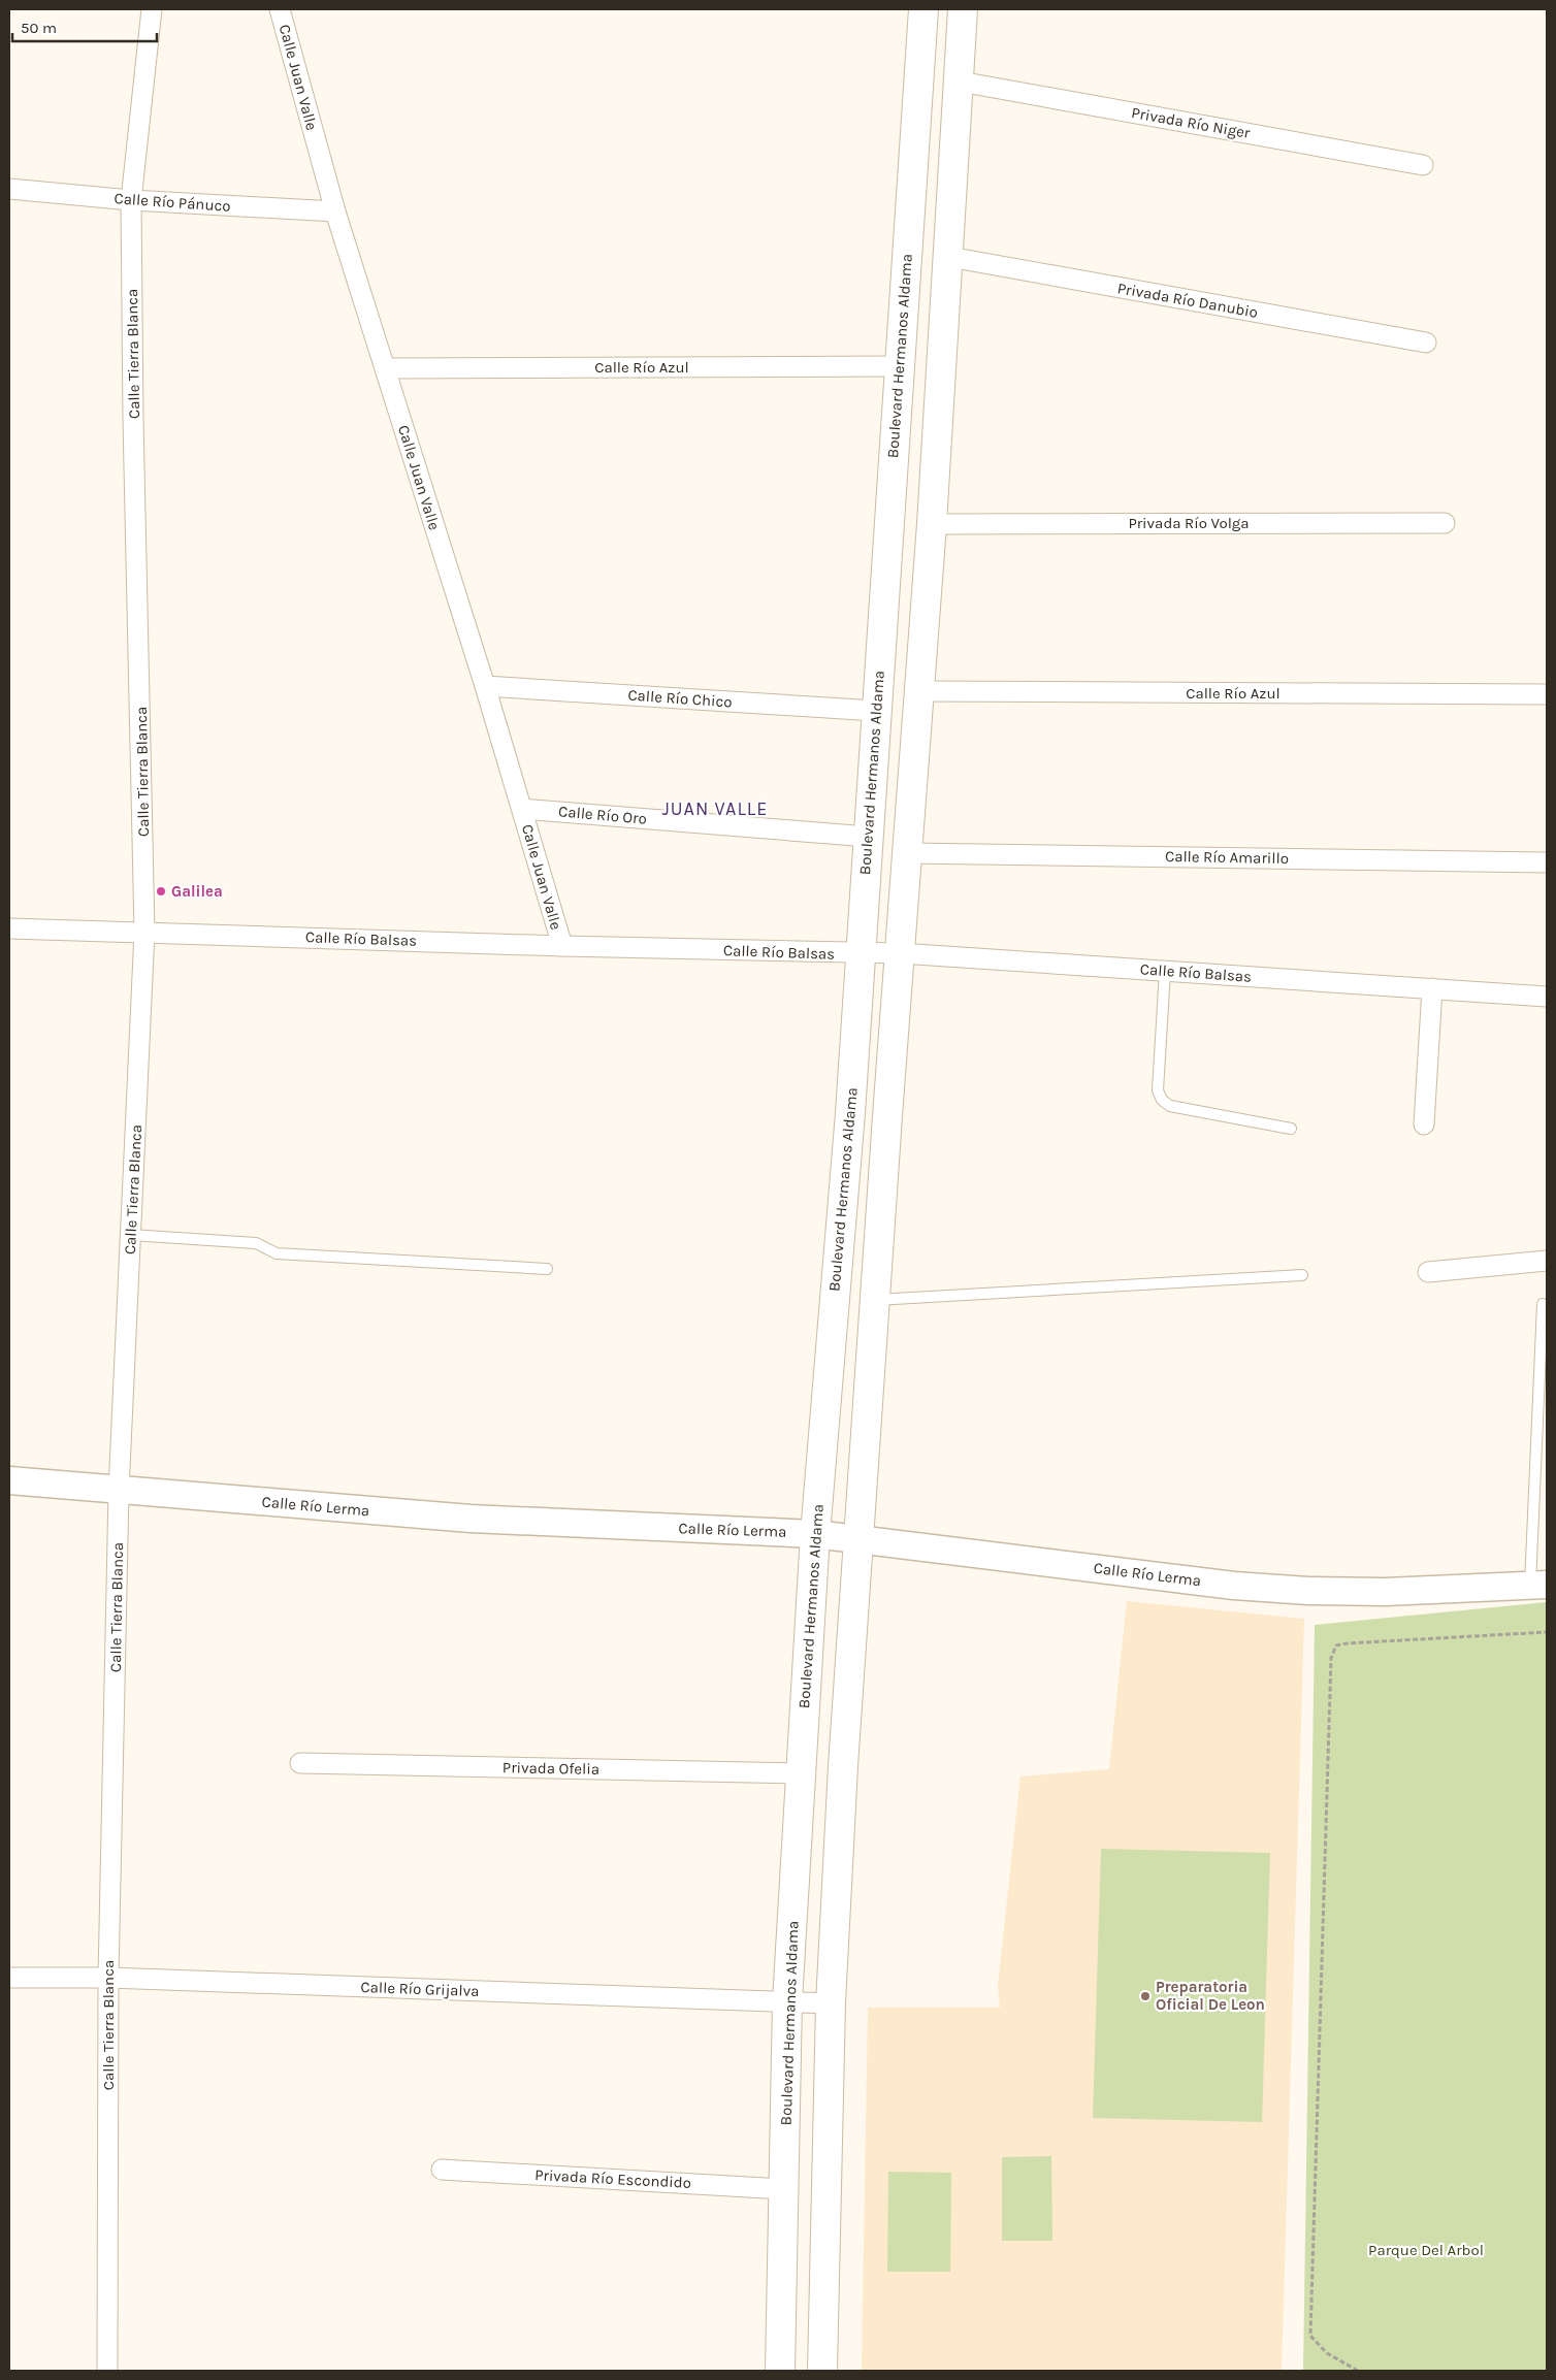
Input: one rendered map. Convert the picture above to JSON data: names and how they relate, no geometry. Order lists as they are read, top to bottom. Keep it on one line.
{"streets":{"main road":["Boulevard Hermanos Aldama"],"street":["Calle Juan Valle","Privada Río Niger","Calle Río Pánuco","Privada Río Danubio","Calle Tierra Blanca","Calle Río Azul","Privada Río Volga","Calle Río Chico","Calle Río Oro","Calle Río Amarillo","Calle Río Balsas","Calle Río Lerma","Privada Ofelia","Calle Río Grijalva","Privada Río Escondido"]},"crossings":[["Calle Juan Valle","Calle Río Pánuco"],["Calle Juan Valle","Calle Río Azul"],["Calle Juan Valle","Calle Río Chico"],["Calle Juan Valle","Calle Río Oro"],["Calle Juan Valle","Calle Río Balsas"],["Calle Río Pánuco","Calle Tierra Blanca"],["Calle Tierra Blanca","Calle Río Balsas"],["Calle Tierra Blanca","Calle Río Lerma"],["Calle Tierra Blanca","Calle Río Grijalva"],["Boulevard Hermanos Aldama","Calle Río Azul"],["Boulevard Hermanos Aldama","Calle Río Chico"],["Boulevard Hermanos Aldama","Calle Río Oro"],["Boulevard Hermanos Aldama","Calle Río Balsas"],["Boulevard Hermanos Aldama","Calle Río Lerma"],["Boulevard Hermanos Aldama","Privada Ofelia"],["Boulevard Hermanos Aldama","Calle Río Grijalva"],["Boulevard Hermanos Aldama","Privada Río Escondido"]],"districts":["JUAN VALLE"],"parks":["Parque Del Arbol"],"places":["Galilea","Preparatoria Oficial De Leon"],"scale_bar":"50 m"}
